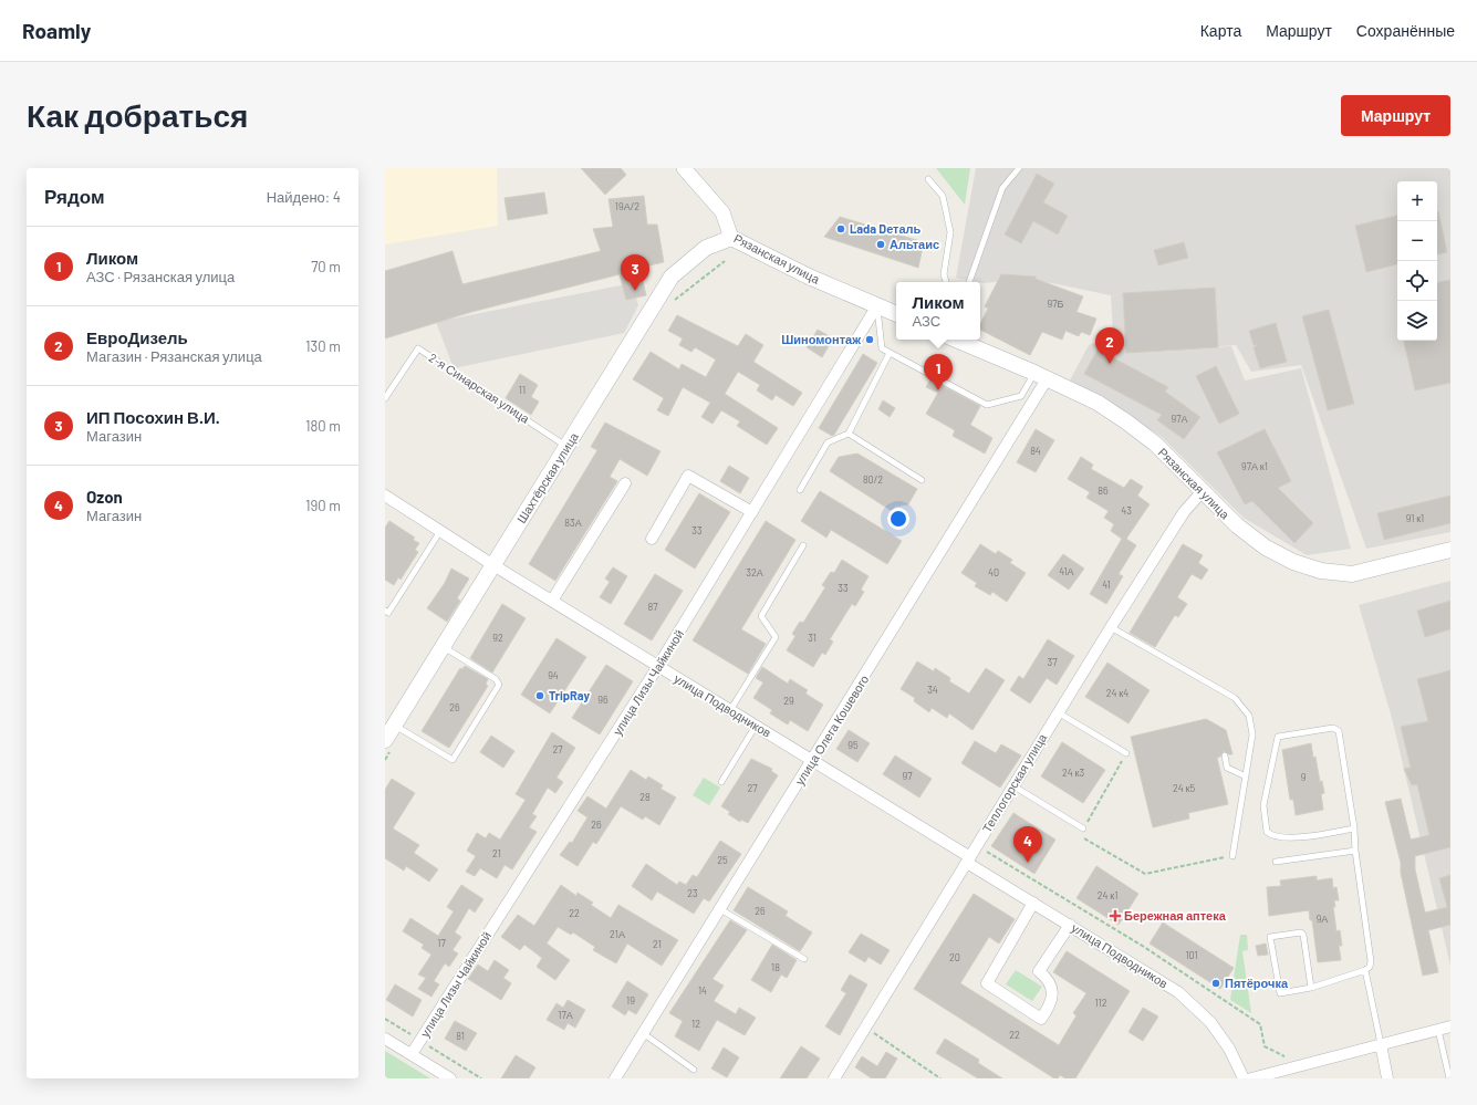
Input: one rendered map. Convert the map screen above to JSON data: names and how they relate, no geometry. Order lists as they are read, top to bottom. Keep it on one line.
{"streets":{"main road":["Рязанская улица","Шахтёрская улица"],"street":["улица Лизы Чайкиной","улица Подводников","улица Олега Кошевого","Теплогорская улица"],"lane":["2-я Синарская улица"]},"crossings":[["Рязанская улица","Шахтёрская улица"],["Рязанская улица","улица Лизы Чайкиной"],["Рязанская улица","улица Олега Кошевого"],["Рязанская улица","Теплогорская улица"],["2-я Синарская улица","Шахтёрская улица"],["Шахтёрская улица","улица Подводников"],["улица Лизы Чайкиной","улица Подводников"],["улица Подводников","улица Олега Кошевого"],["улица Подводников","Теплогорская улица"]],"places":{"other":["Lada Dеталь","Альтаис","Шиномонтаж","TripRay","Пятёрочка"],"health":["Бережная аптека"]},"house_numbers":["19А/2","97Б","11","97А","84","97А к1","80/2","86","43","91 к1","83А","33","41А","32А","40","41","33","87","92","31","37","94","34","24 к4","96","29","26","95","27","24 к3","97","9","27","24 к5","28","26","21","25","23","24 к1","26","22","9А","21А","17","21","101","20","18","14","19","112","17А","12","22","81"],"page":{"header":"Roamly","nav":["Карта","Маршрут","Сохранённые"],"buttons":"Маршрут","title":"Как добраться","heading":["Рядом","Найдено: 4"],"map_buttons":["+","−"],"list":[{"mark":"1","name":"Ликом","note":"АЗС · Рязанская улица","value":"70 m"},{"mark":"2","name":"ЕвроДизель","note":"Магазин · Рязанская улица","value":"130 m"},{"mark":"3","name":"ИП Посохин В.И.","note":"Магазин","value":"180 m"},{"mark":"4","name":"Ozon","note":"Магазин","value":"190 m"}],"pins":["3","2","1","4"],"popup":["Ликом","АЗС"]}}
